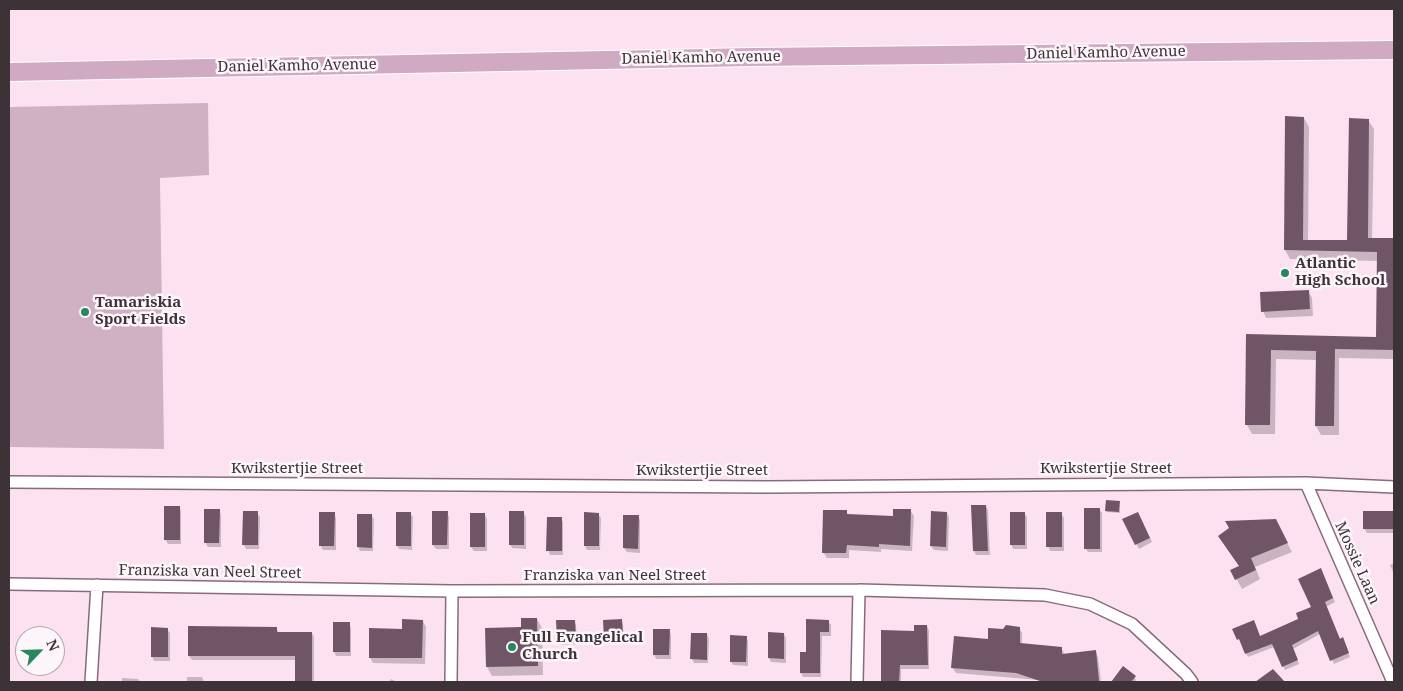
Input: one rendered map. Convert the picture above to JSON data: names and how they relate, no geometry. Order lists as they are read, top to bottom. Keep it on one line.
{"streets":{"main road":["Daniel Kamho Avenue"],"street":["Kwikstertjie Street","Mossie Laan","Franziska van Neel Street"]},"crossings":[["Kwikstertjie Street","Mossie Laan"]],"places":["Atlantic High School","Tamariskia Sport Fields","Full Evangelical Church"],"north":"top right"}
